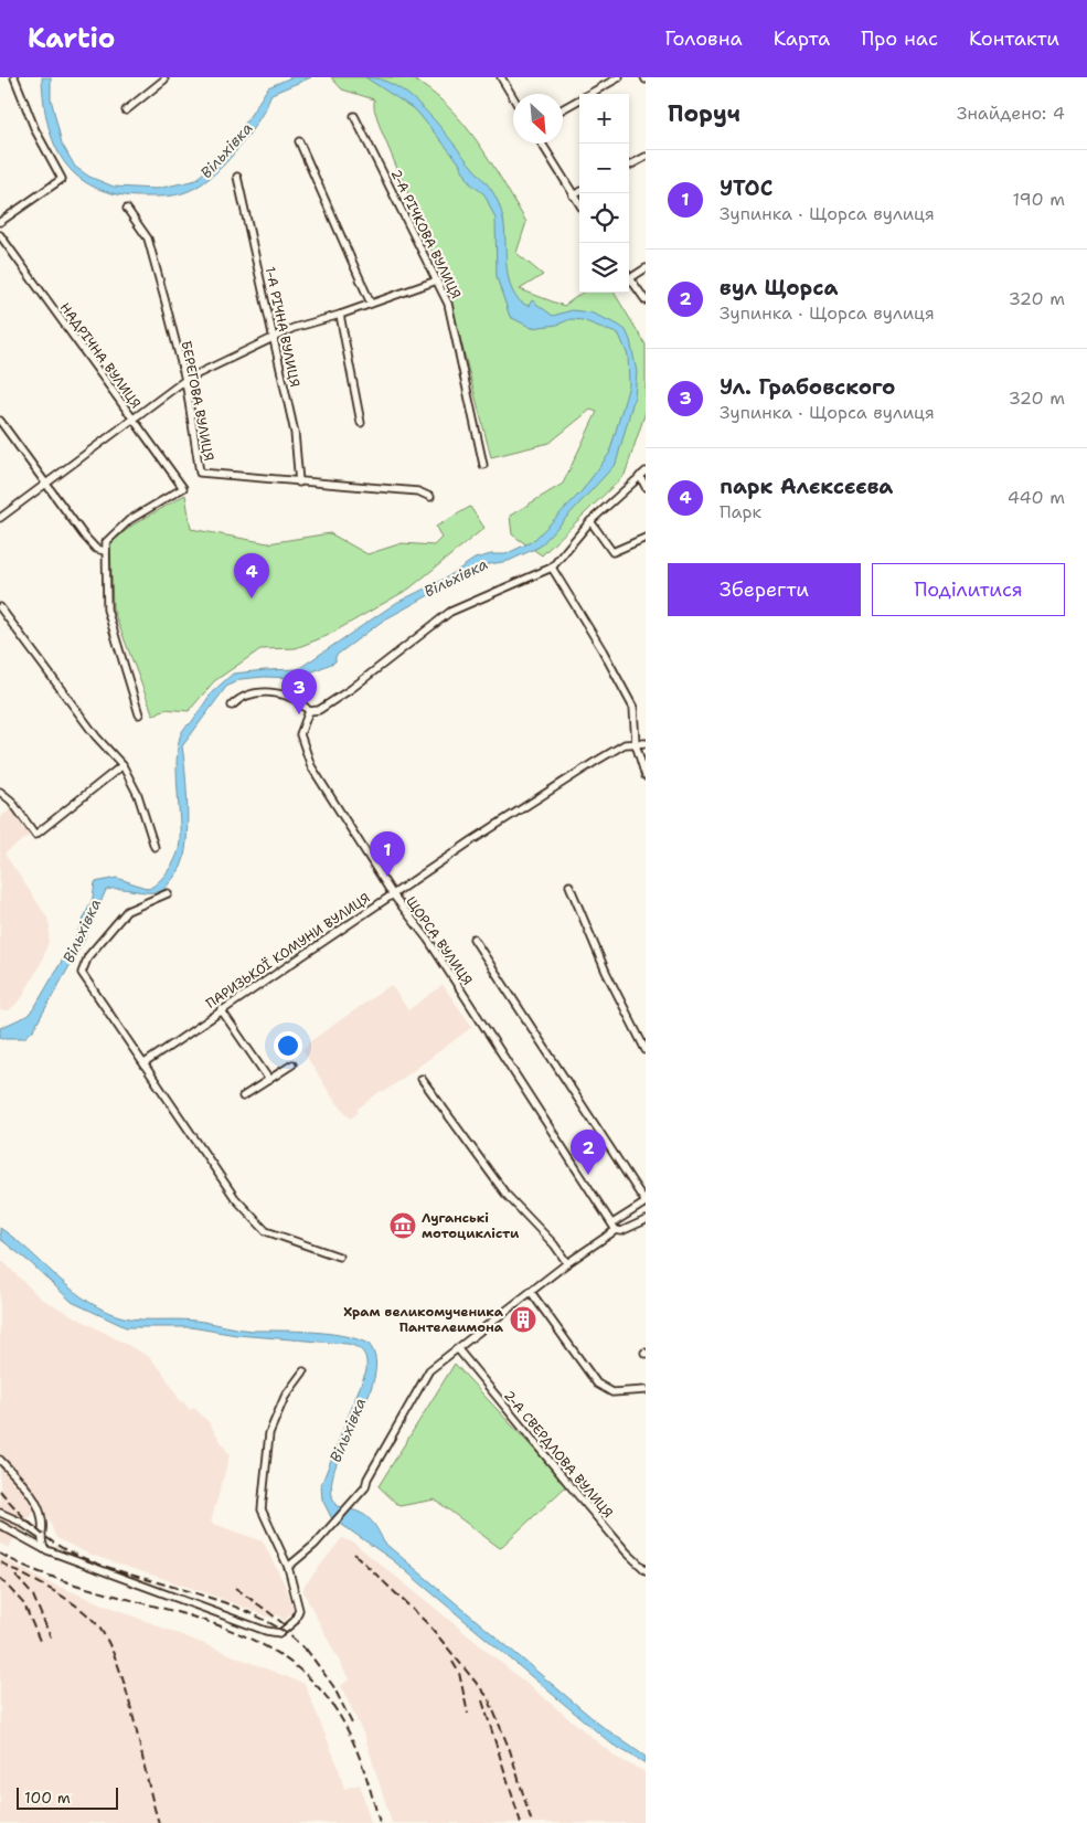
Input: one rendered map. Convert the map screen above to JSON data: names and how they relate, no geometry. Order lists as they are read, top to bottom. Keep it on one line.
{"streets":{"street":["2-А РІЧКОВА ВУЛИЦЯ","1-А РІЧНА ВУЛИЦЯ","НАДРІЧНА ВУЛИЦЯ","БЕРЕГОВА ВУЛИЦЯ","ЩОРСА ВУЛИЦЯ","ПАРИЗЬКОЇ КОМУНИ ВУЛИЦЯ","2-А СВЕРДЛОВА ВУЛИЦЯ"]},"crossings":[["1-А РІЧНА ВУЛИЦЯ","БЕРЕГОВА ВУЛИЦЯ"],["ЩОРСА ВУЛИЦЯ","ПАРИЗЬКОЇ КОМУНИ ВУЛИЦЯ"]],"water":["Вільхівка"],"places":{"museum":["Луганські мотоциклісти"],"building":["Храм великомученика Пантелеимона"]},"scale_bar":"100 m","north":"bottom right","page":{"header":"Kartio","nav":["Головна","Карта","Про нас","Контакти"],"heading":["Поруч","Знайдено: 4"],"map_buttons":["+","−"],"list":[{"mark":"1","name":"УТОС","note":"Зупинка · Щорса вулиця","value":"190 m"},{"mark":"2","name":"вул Щорса","note":"Зупинка · Щорса вулиця","value":"320 m"},{"mark":"3","name":"Ул. Грабовского","note":"Зупинка · Щорса вулиця","value":"320 m"},{"mark":"4","name":"парк Алєксєєва","note":"Парк","value":"440 m"}],"buttons":["Зберегти","Поділитися"],"pins":["4","3","1","2"],"scale":"100 m"}}
